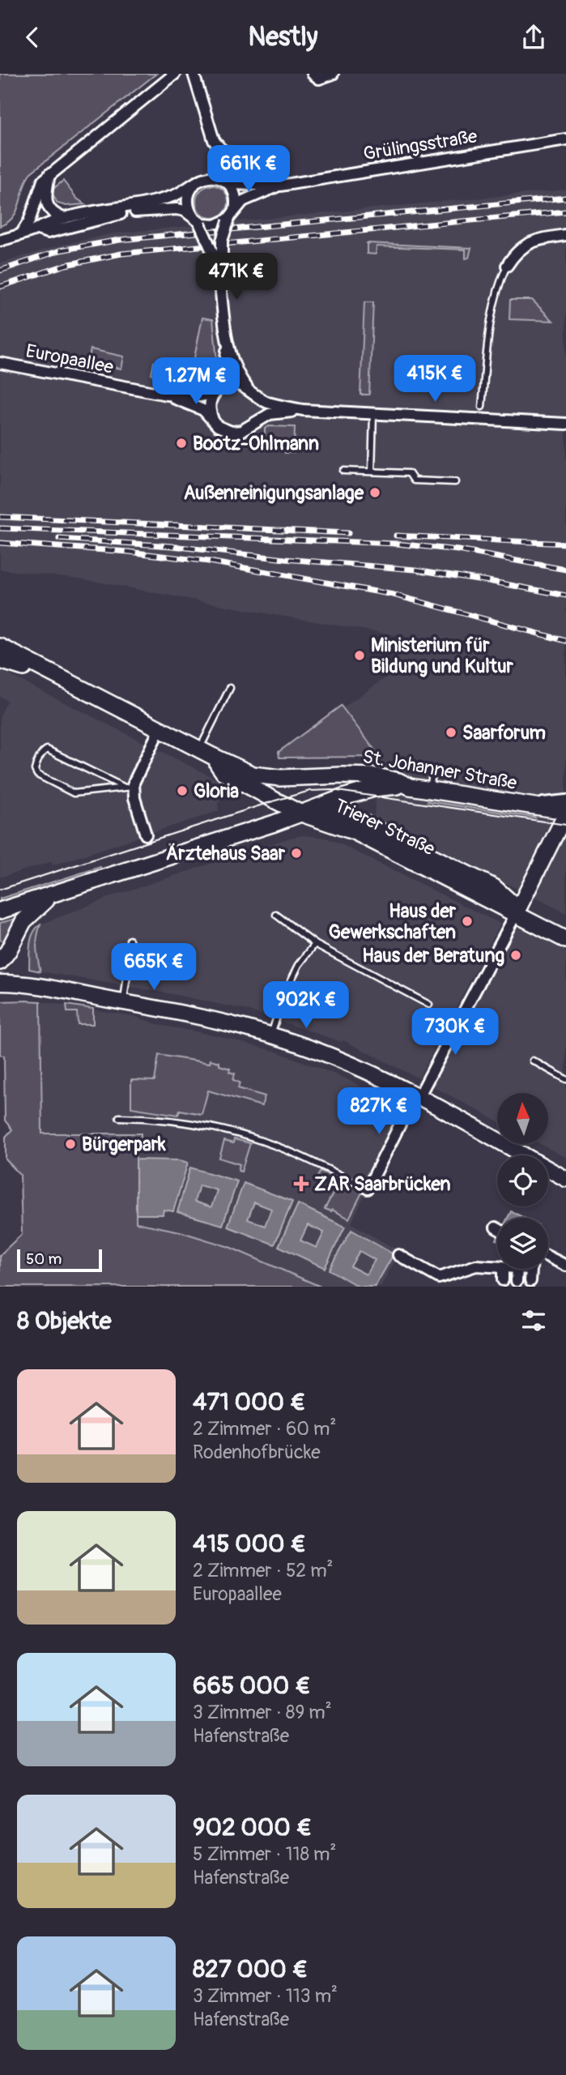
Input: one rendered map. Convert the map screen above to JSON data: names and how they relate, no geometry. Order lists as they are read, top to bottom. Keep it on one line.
{"streets":{"main road":["St. Johanner Straße","Trierer Straße"],"street":["Grülingsstraße","Europaallee"]},"crossings":[["St. Johanner Straße","Trierer Straße"]],"places":{"other":["Bootz-Ohlmann","Außenreinigungsanlage","Ministerium für Bildung und Kultur","Saarforum","Gloria","Ärztehaus Saar","Haus der Gewerkschaften","Haus der Beratung","Bürgerpark"],"health":["ZAR Saarbrücken"]},"scale_bar":"50 m","north":"top","page":{"header":"Nestly","price":["661K €","471K €","415K €","1.27M €","665K €","902K €","730K €","827K €"],"scale":"50 m","heading":"8 Objekte","list":[{"name":"471 000 €","note":"2 Zimmer · 60 m² · Rodenhofbrücke"},{"name":"415 000 €","note":"2 Zimmer · 52 m² · Europaallee"},{"name":"665 000 €","note":"3 Zimmer · 89 m² · Hafenstraße"},{"name":"902 000 €","note":"5 Zimmer · 118 m² · Hafenstraße"},{"name":"827 000 €","note":"3 Zimmer · 113 m² · Hafenstraße"}]}}
